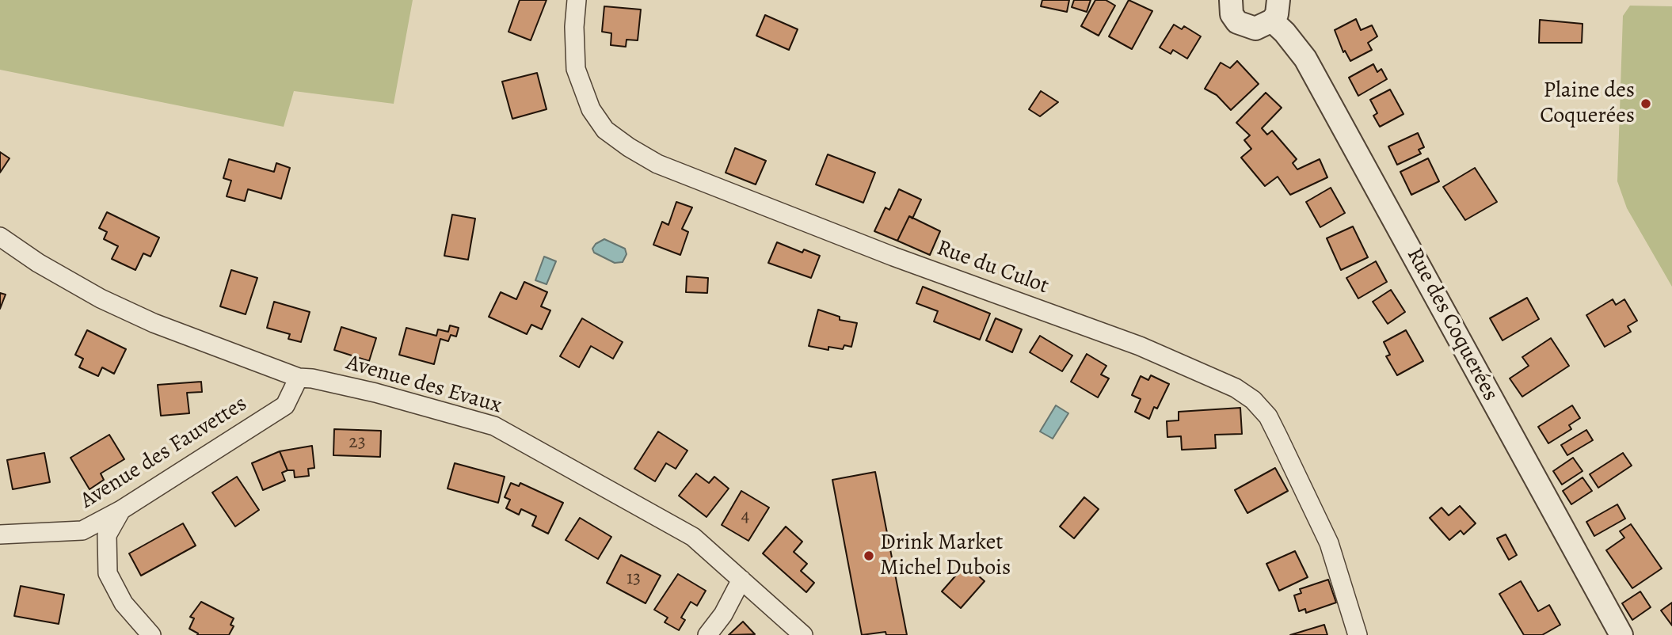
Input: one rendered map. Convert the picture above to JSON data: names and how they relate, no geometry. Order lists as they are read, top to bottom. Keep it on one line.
{"streets":{"street":["Rue du Culot","Rue des Coquerées","Avenue des Evaux","Avenue des Fauvettes"]},"crossings":[["Avenue des Evaux","Avenue des Fauvettes"]],"places":["Plaine des Coquerées","Drink Market Michel Dubois"],"house_numbers":["23","4","13"]}
